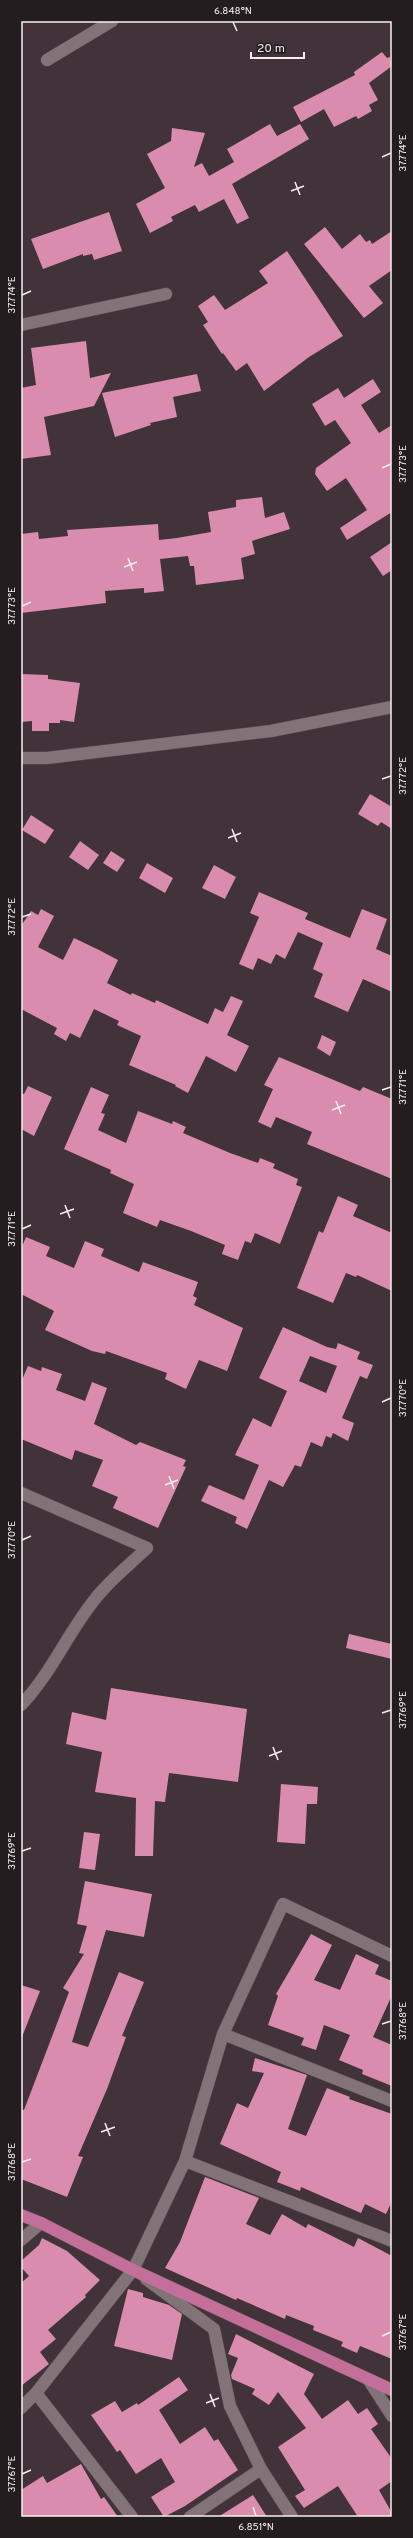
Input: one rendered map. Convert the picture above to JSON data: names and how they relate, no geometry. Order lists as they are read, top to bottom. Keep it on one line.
{"scale_bar":"20 m","coordinates":["6.848°N","37.774°E","37.773°E","37.772°E","37.771°E","37.770°E","37.769°E","37.768°E","37.767°E","6.851°N"]}
